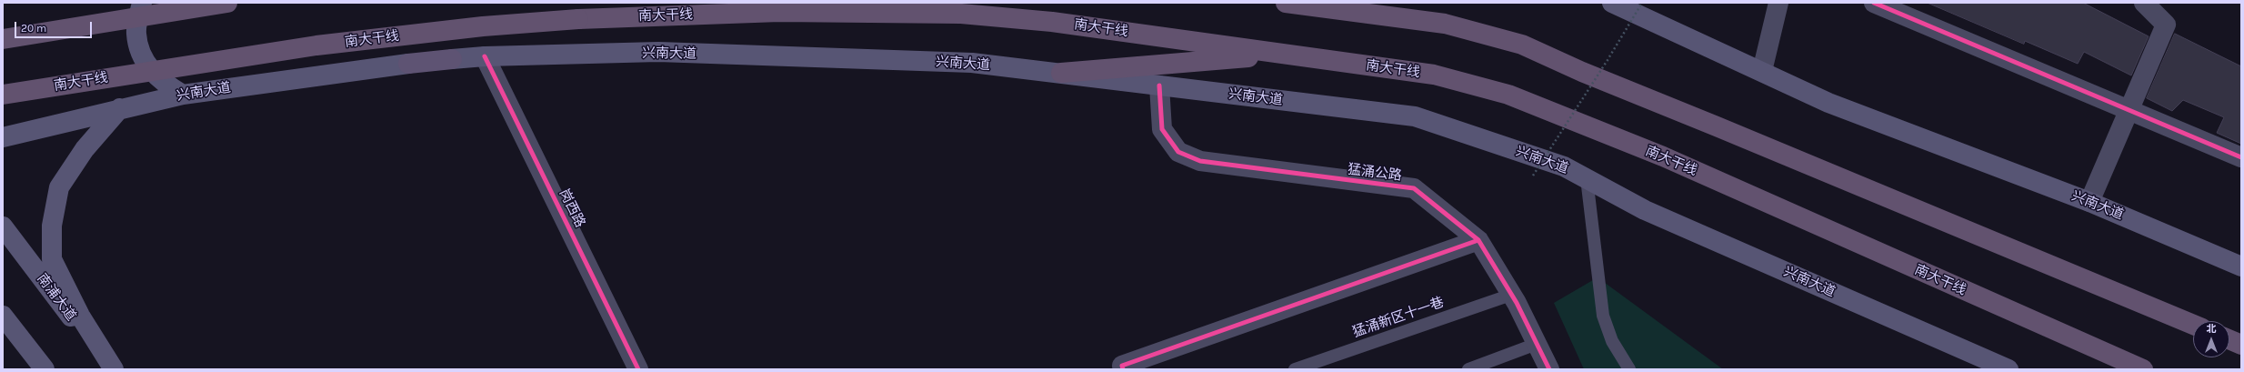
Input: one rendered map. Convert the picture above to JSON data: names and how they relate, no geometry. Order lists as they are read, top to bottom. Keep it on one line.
{"streets":{"highway":["南大干线"],"main road":["兴南大道","南浦大道"],"street":["猛涌公路","岗西路"],"lane":["猛涌新区十一巷"]},"crossings":[["兴南大道","猛涌公路"],["兴南大道","岗西路"],["猛涌公路","猛涌新区十一巷"]],"scale_bar":"20 m","north":"top"}
